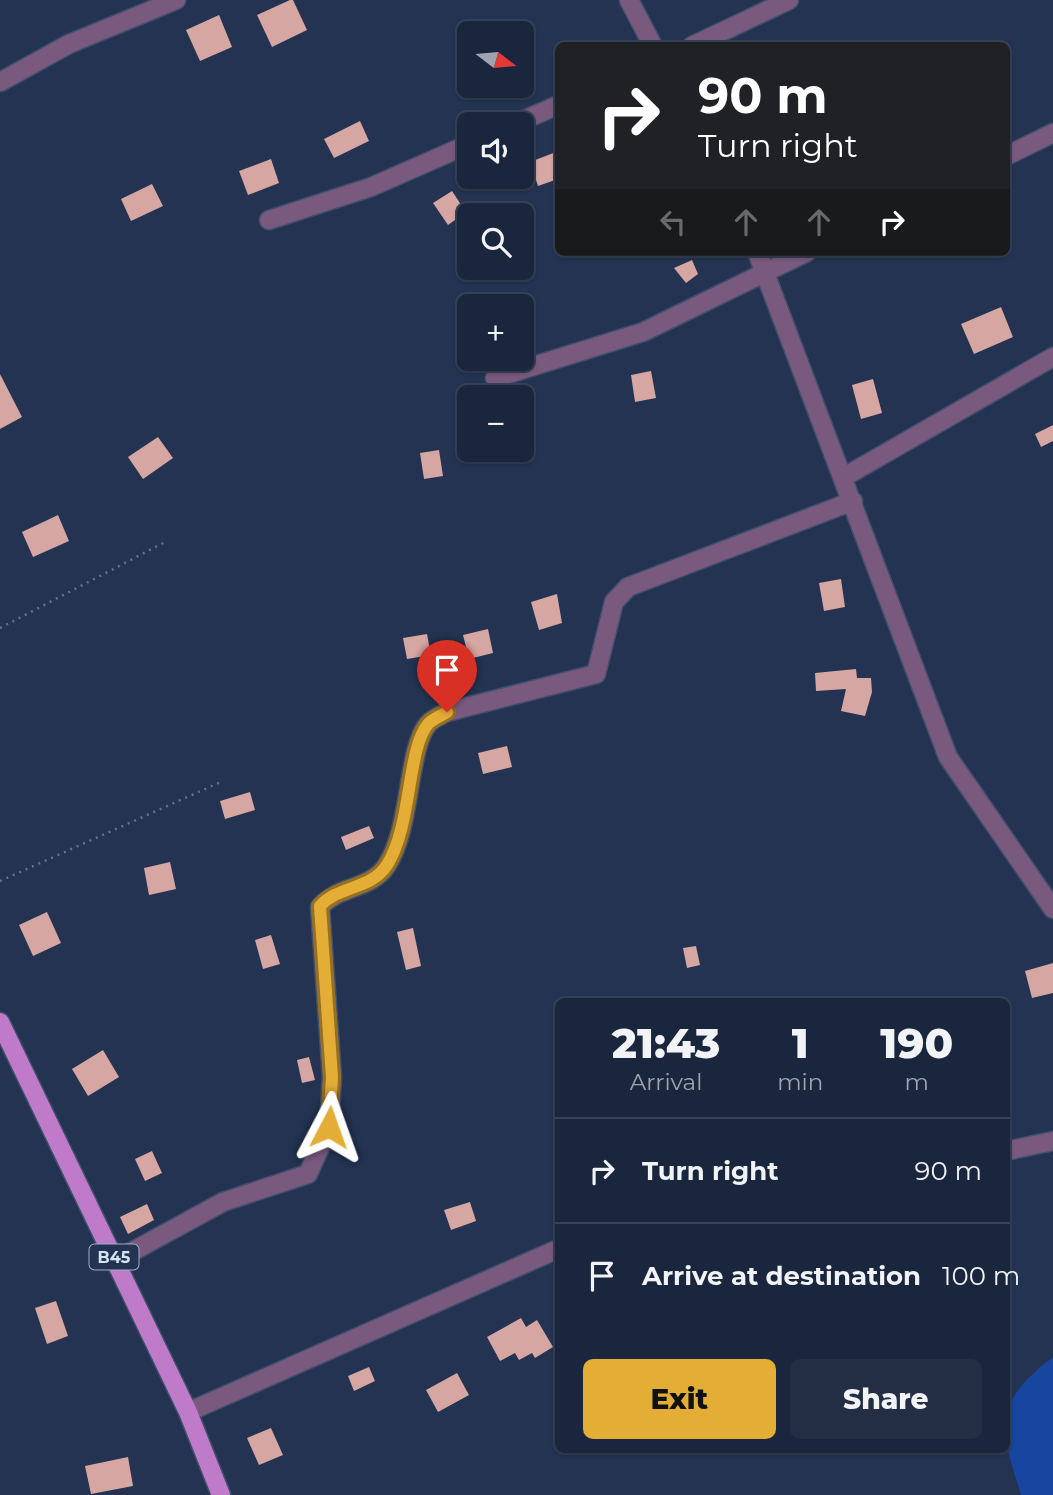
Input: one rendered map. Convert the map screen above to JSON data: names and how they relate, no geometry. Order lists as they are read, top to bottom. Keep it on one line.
{"streets":{"main road":["B45"]},"north":"right","page":{"map_buttons":["+","−"],"turn":["90 m","Turn right"],"eta":["21:43","Arrival","1","min","190","m"],"list":[{"name":"Turn right","value":"90 m"},{"name":"Arrive at destination","value":"100 m"}],"buttons":["Exit","Share"]}}
